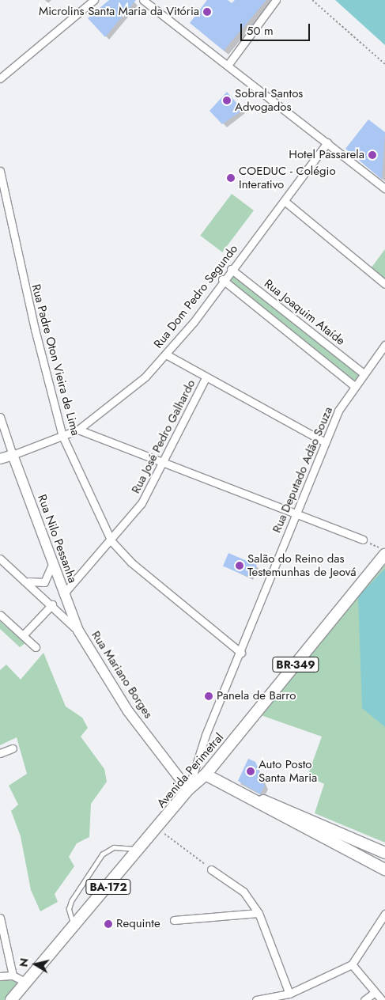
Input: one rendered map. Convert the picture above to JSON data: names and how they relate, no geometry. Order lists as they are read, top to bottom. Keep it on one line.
{"streets":{"main road":["BR-349","Avenida Perimetral","BA-172"],"street":["Rua Dom Pedro Segundo","Rua Joaquim Ataíde","Rua Padre Oton Vieira de Lima","Rua José Pedro Galhardo","Rua Deputado Adão Souza","Rua Nilo Pessanha","Rua Mariano Borges"]},"crossings":[["Rua Dom Pedro Segundo","Rua Joaquim Ataíde"],["Rua Dom Pedro Segundo","Rua Padre Oton Vieira de Lima"],["Rua Dom Pedro Segundo","Rua Nilo Pessanha"],["Rua Joaquim Ataíde","Rua Deputado Adão Souza"],["Rua Padre Oton Vieira de Lima","Rua José Pedro Galhardo"],["Rua Padre Oton Vieira de Lima","Rua Deputado Adão Souza"],["Rua José Pedro Galhardo","Rua Nilo Pessanha"],["Rua Deputado Adão Souza","Rua Mariano Borges"],["Rua Deputado Adão Souza","Avenida Perimetral"],["Rua Nilo Pessanha","Rua Mariano Borges"],["Rua Mariano Borges","Avenida Perimetral"]],"places":["Microlins Santa Maria da Vitória","Sobral Santos Advogados","Hotel Passarela","COEDUC - Colégio Interativo","Salão do Reino das Testemunhas de Jeová","Panela de Barro","Auto Posto Santa Maria","Requinte"],"scale_bar":"50 m","north":"left"}
